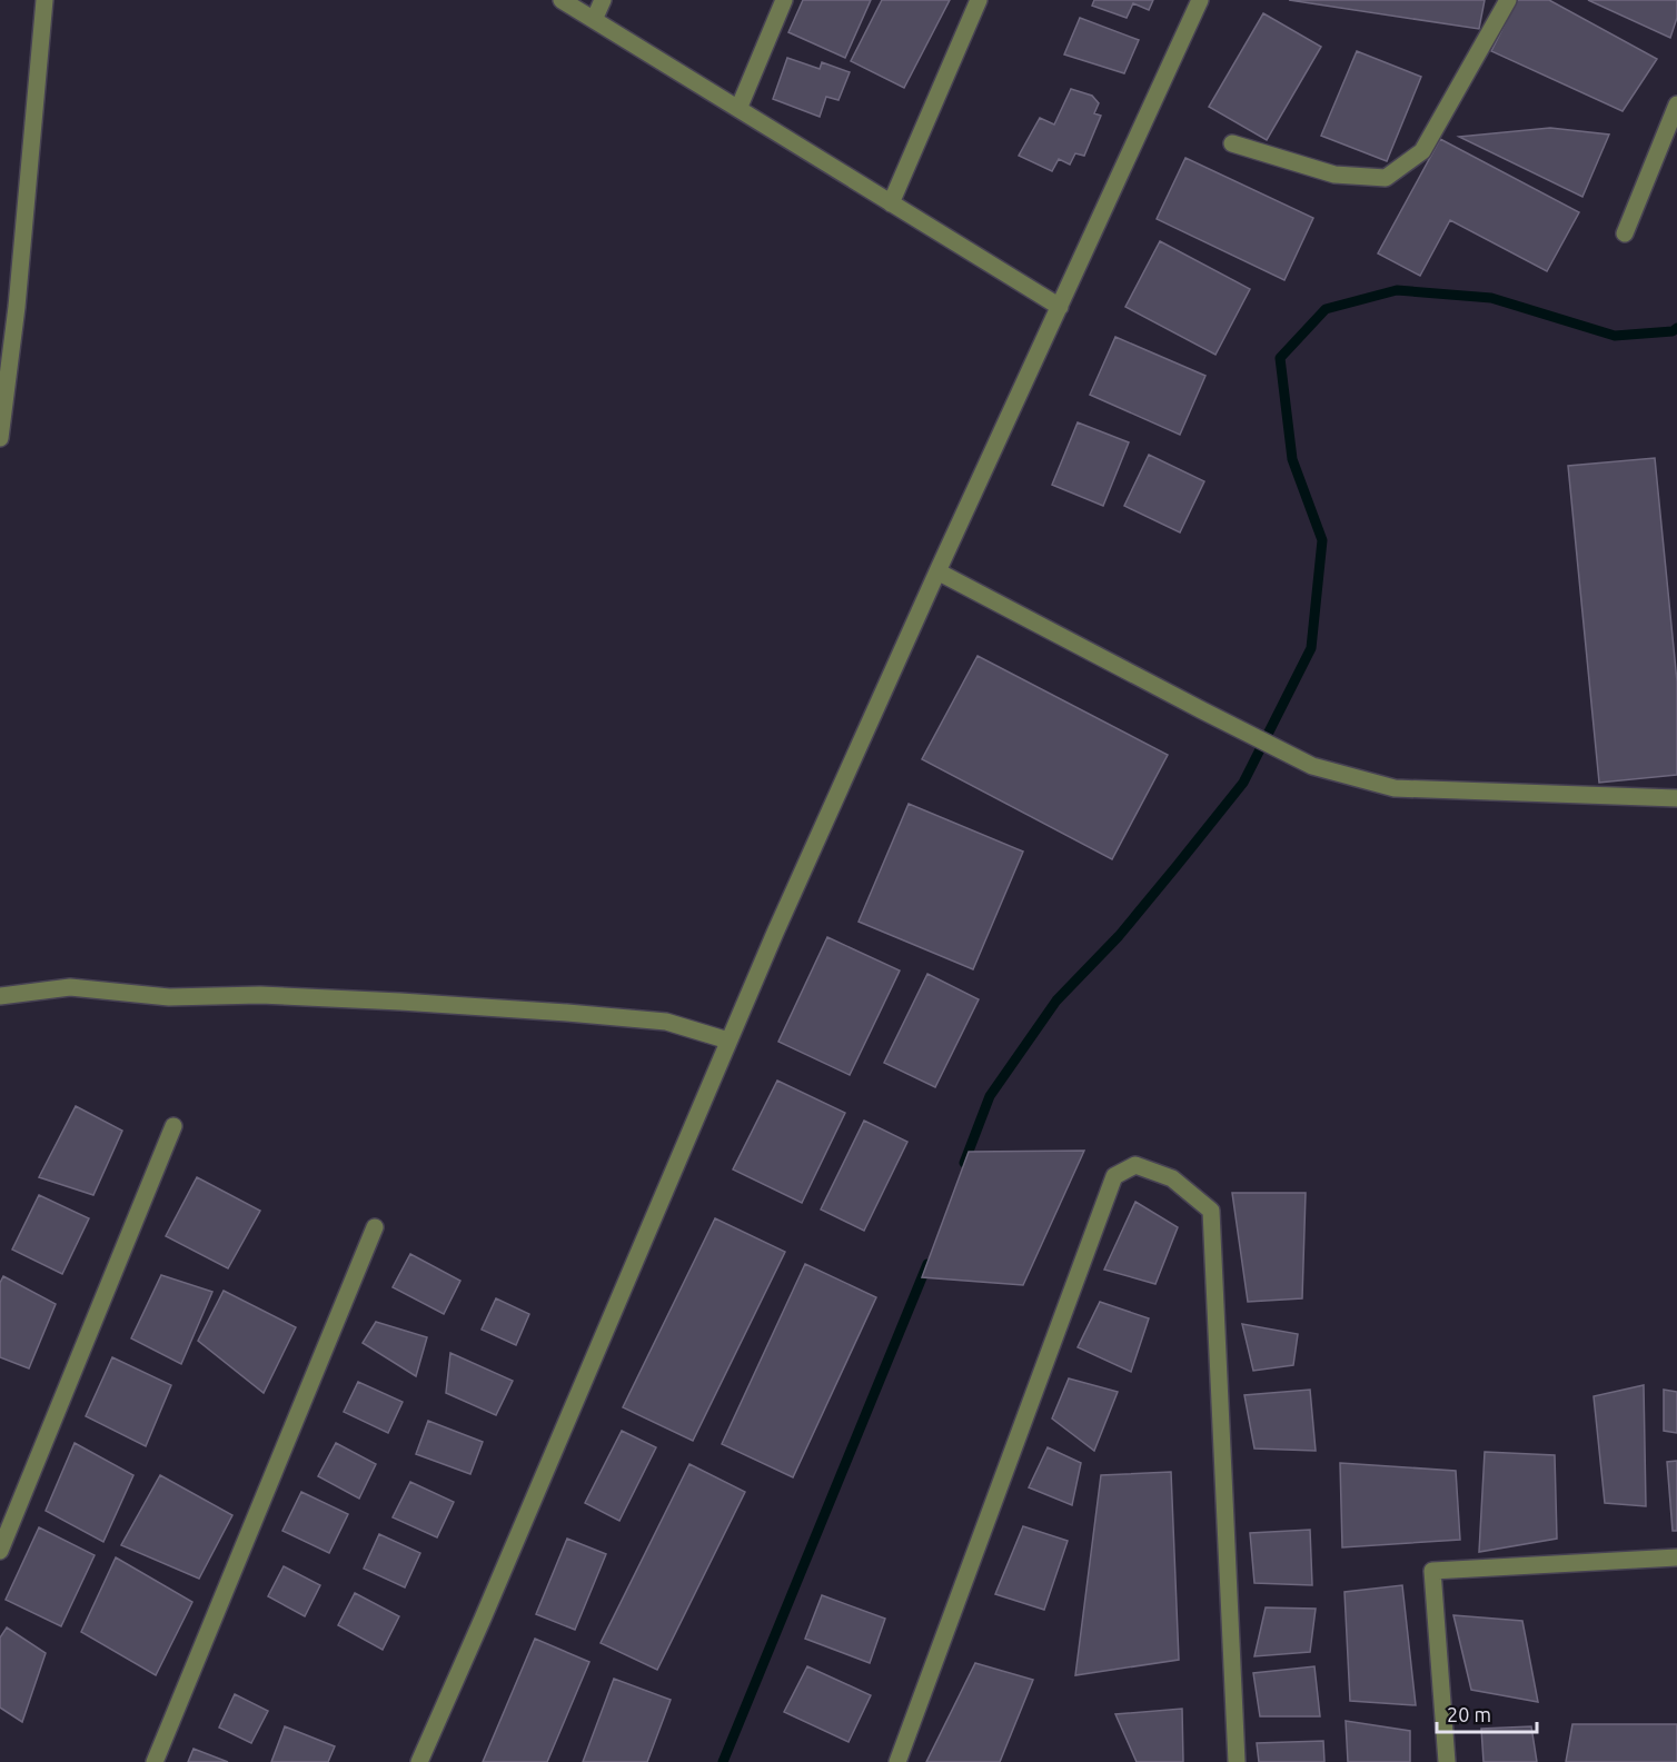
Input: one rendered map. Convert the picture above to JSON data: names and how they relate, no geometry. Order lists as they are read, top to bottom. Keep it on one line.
{"scale_bar":"20 m"}
